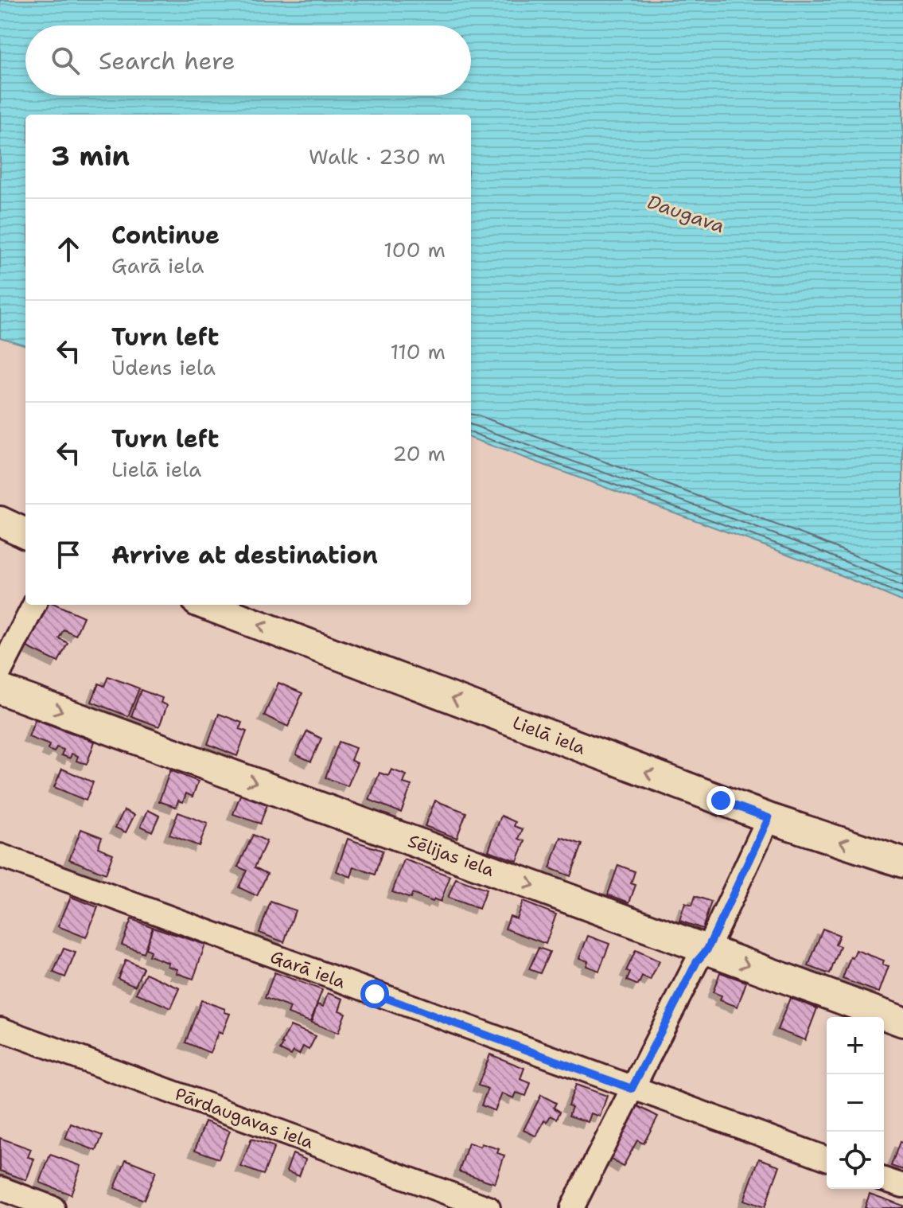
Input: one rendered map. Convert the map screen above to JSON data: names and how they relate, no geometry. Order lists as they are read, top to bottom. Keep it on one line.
{"streets":{"main road":["Lielā iela","Sēlijas iela"],"street":["Garā iela","Pārdaugavas iela"]},"one_way":["Lielā iela","Sēlijas iela"],"water":["Daugava"],"page":{"search":"Search here","heading":["3 min","Walk · 230 m"],"list":[["Continue","Garā iela","100 m"],["Turn left","Ūdens iela","110 m"],["Turn left","Lielā iela","20 m"],"Arrive at destination"],"map_buttons":["+","−"]}}
